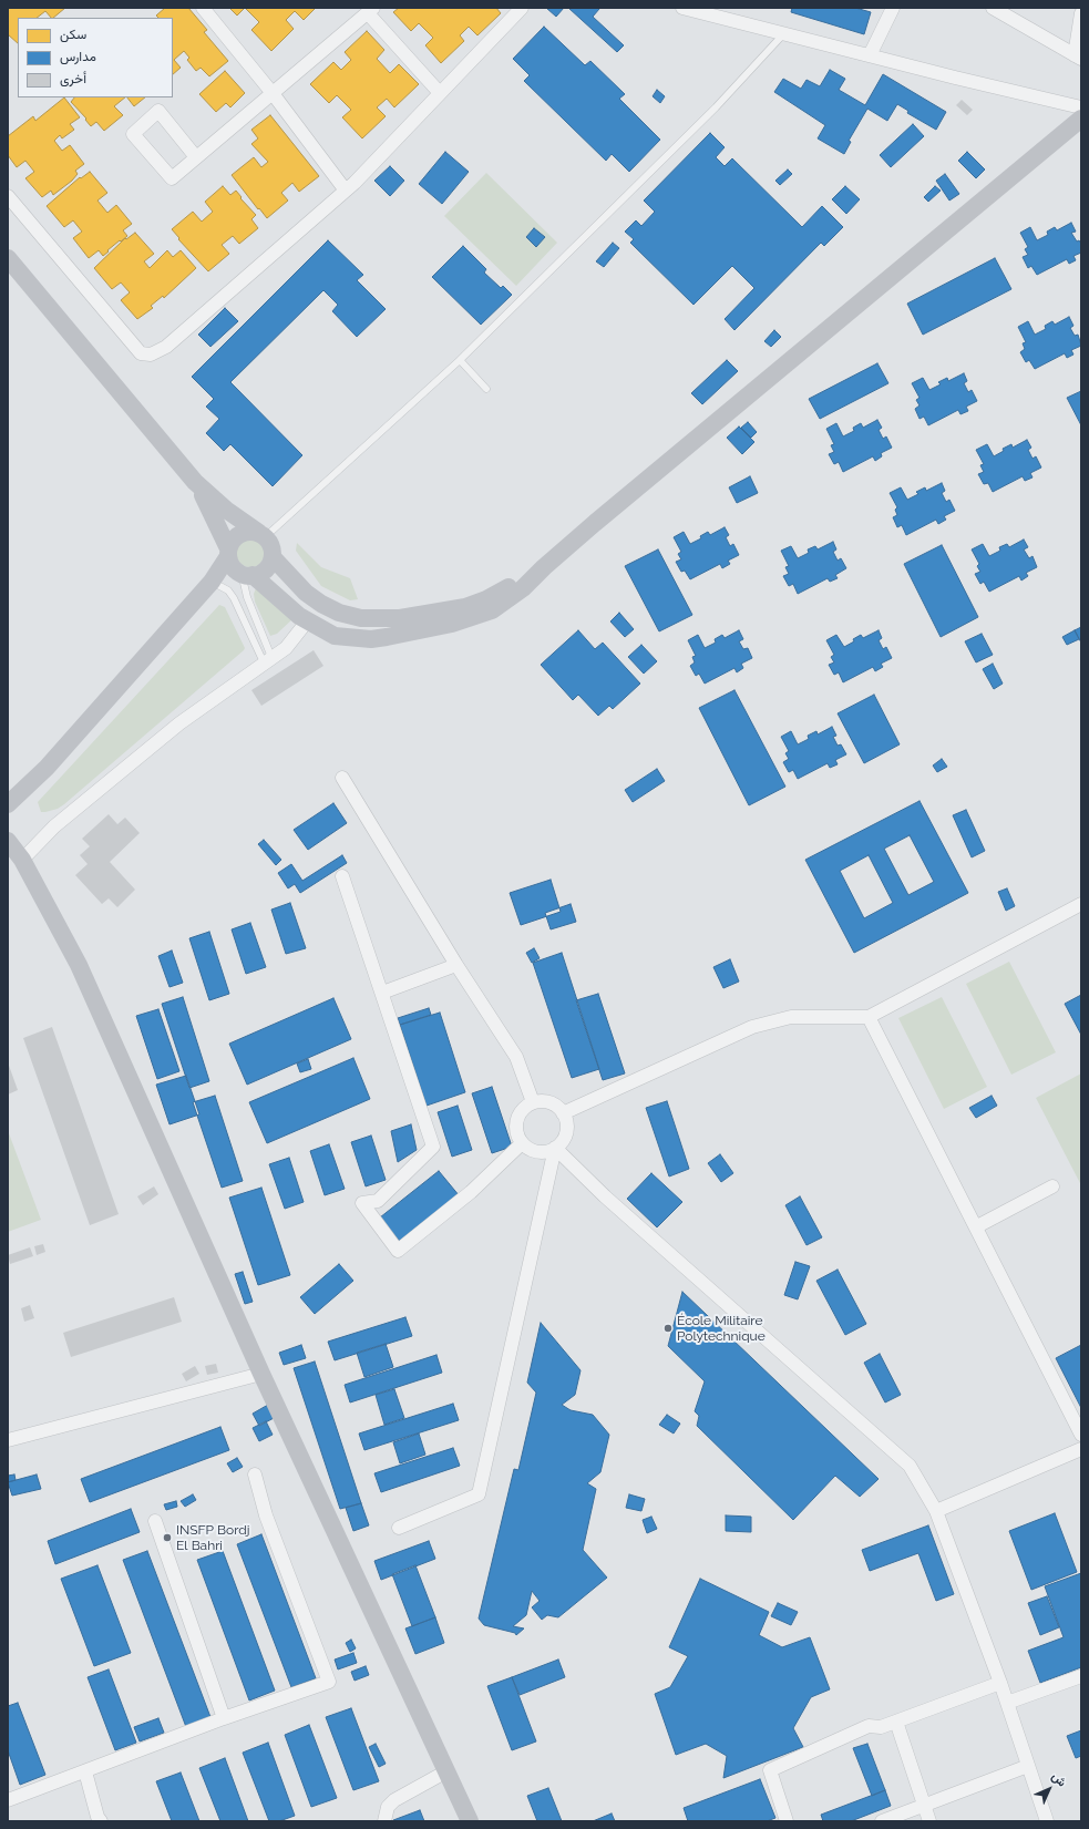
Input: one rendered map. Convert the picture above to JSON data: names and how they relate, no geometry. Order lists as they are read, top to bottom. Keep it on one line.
{"places":["École Militaire Polytechnique","INSFP Bordj El Bahri"],"legend":["سكن","مدارس","أخرى"],"north":"top right"}
